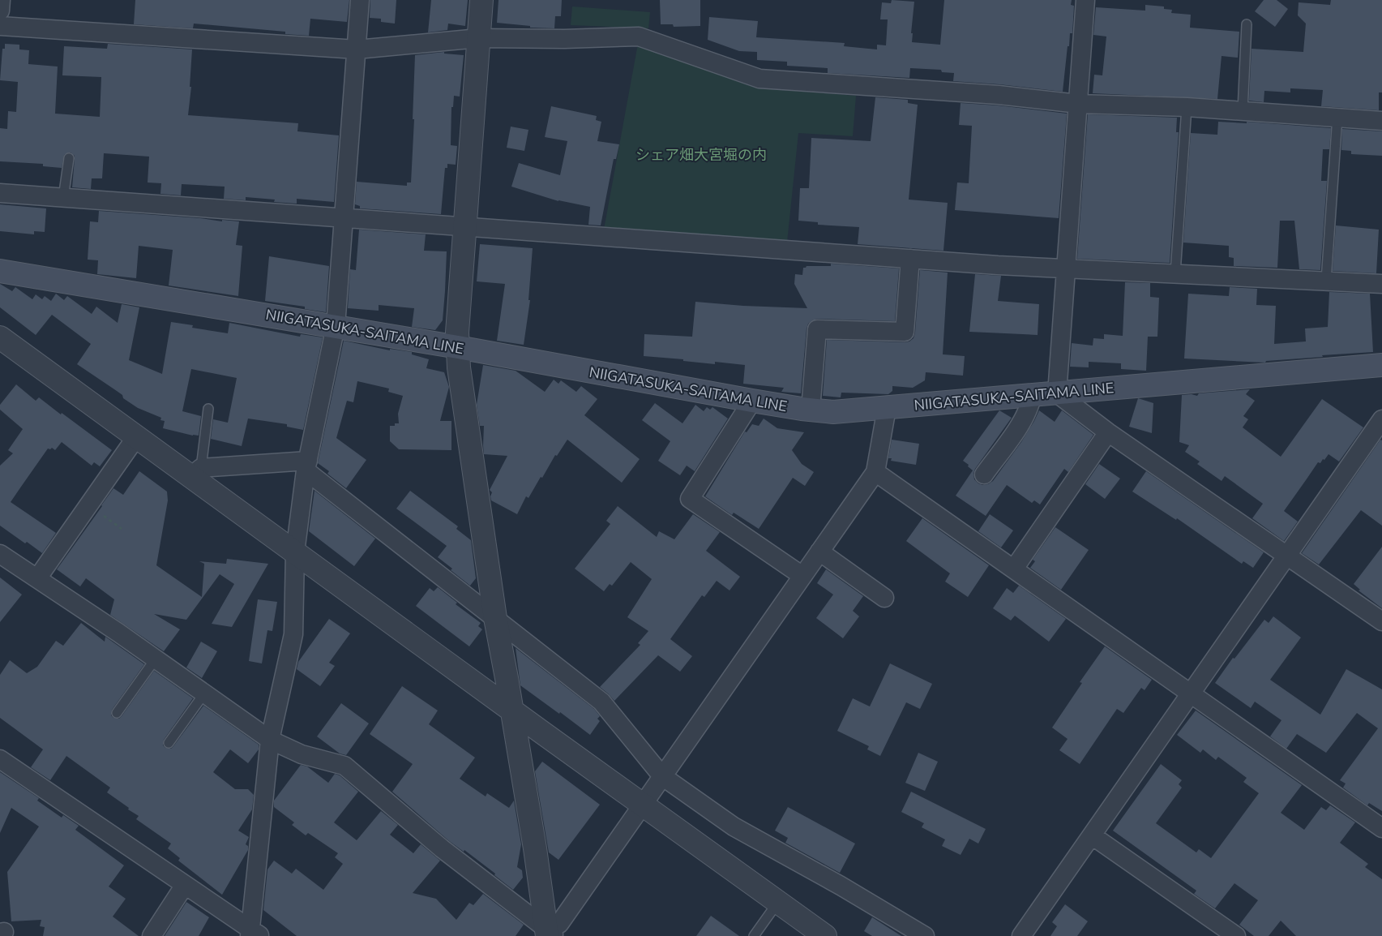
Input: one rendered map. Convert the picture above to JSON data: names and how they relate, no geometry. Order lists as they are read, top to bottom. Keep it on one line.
{"streets":{"main road":["NIIGATASUKA-SAITAMA LINE"]},"parks":["シェア畑大宮堀の内"]}
